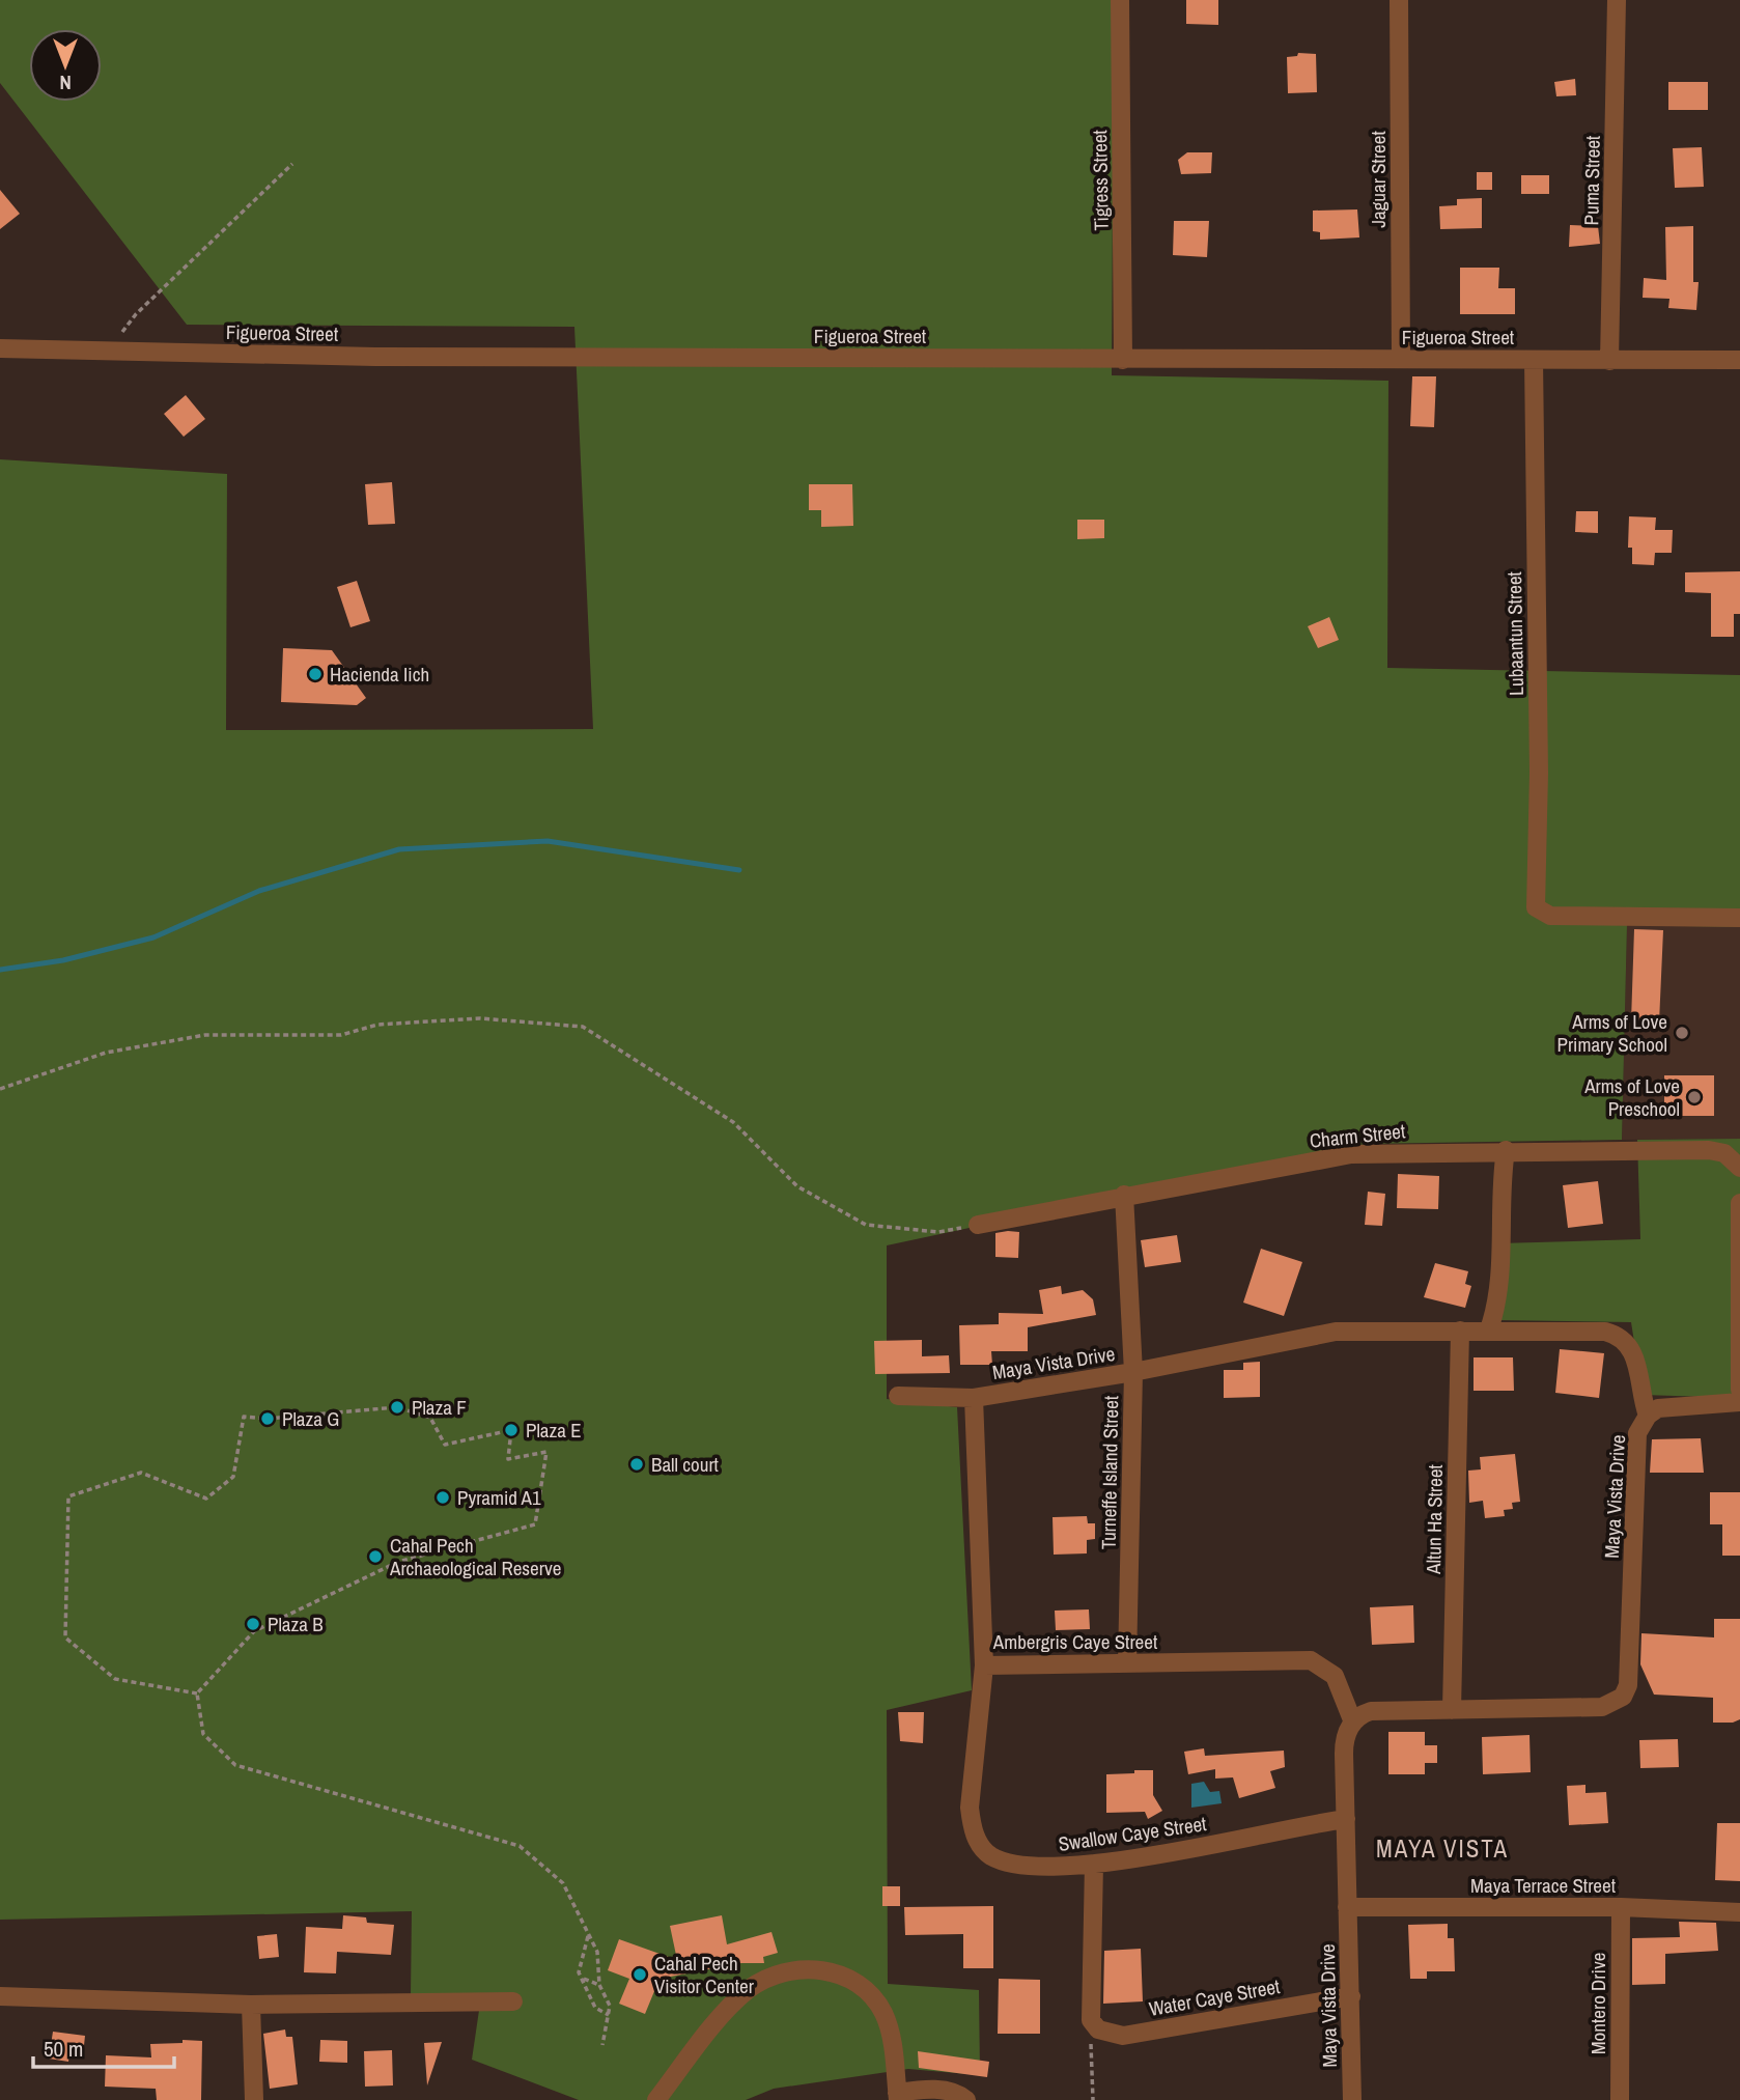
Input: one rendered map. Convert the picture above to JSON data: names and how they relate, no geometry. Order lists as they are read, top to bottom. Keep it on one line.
{"streets":{"street":["Jaguar Street","Tigress Street","Puma Street","Figueroa Street","Lubaantun Street","Charm Street","Maya Vista Drive","Turneffe Island Street","Altun Ha Street","Ambergris Caye Street","Swallow Caye Street","Maya Terrace Street","Water Caye Street","Montero Drive"]},"crossings":[["Jaguar Street","Figueroa Street"],["Tigress Street","Figueroa Street"],["Puma Street","Figueroa Street"],["Figueroa Street","Lubaantun Street"],["Charm Street","Turneffe Island Street"],["Maya Vista Drive","Turneffe Island Street"],["Maya Vista Drive","Altun Ha Street"],["Maya Vista Drive","Ambergris Caye Street"],["Maya Vista Drive","Swallow Caye Street"],["Maya Vista Drive","Maya Terrace Street"],["Maya Vista Drive","Water Caye Street"],["Turneffe Island Street","Ambergris Caye Street"],["Ambergris Caye Street","Swallow Caye Street"],["Maya Terrace Street","Montero Drive"]],"districts":["MAYA VISTA"],"places":["Hacienda Iich","Arms of Love Primary School","Arms of Love Preschool","Plaza F","Plaza G","Plaza E","Ball court","Pyramid A1","Cahal Pech Archaeological Reserve","Plaza B","Cahal Pech Visitor Center"],"scale_bar":"50 m","north":"bottom"}
